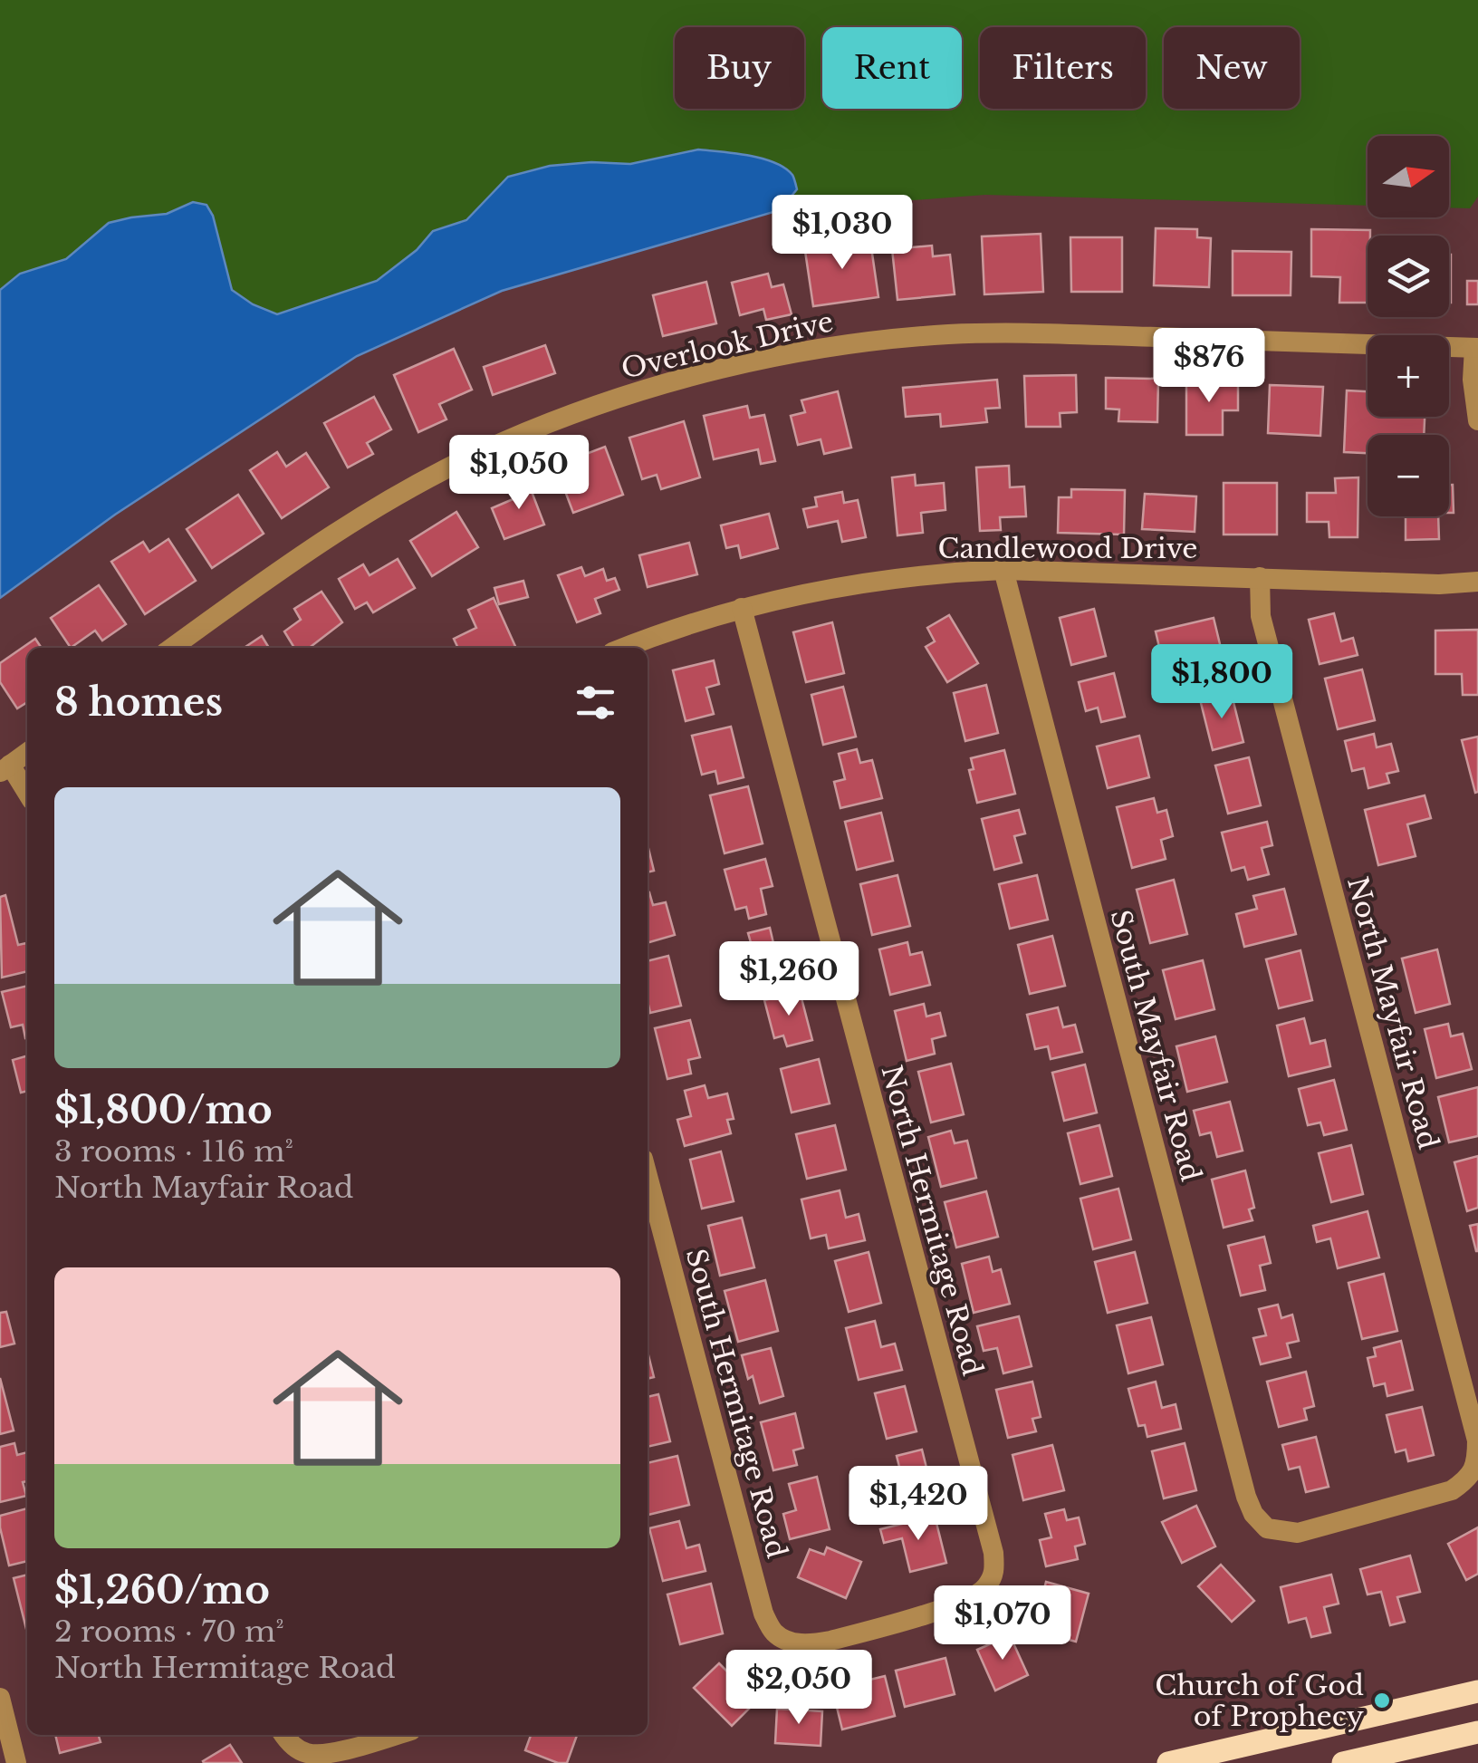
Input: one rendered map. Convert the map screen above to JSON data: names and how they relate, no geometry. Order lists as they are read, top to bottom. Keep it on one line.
{"streets":{"street":["Overlook Drive","Candlewood Drive","North Mayfair Road","South Mayfair Road","North Hermitage Road","South Hermitage Road"]},"crossings":[["Candlewood Drive","North Mayfair Road"],["Candlewood Drive","South Mayfair Road"],["Candlewood Drive","North Hermitage Road"],["North Mayfair Road","South Mayfair Road"],["North Hermitage Road","South Hermitage Road"]],"places":["Church of God of Prophecy"],"north":"right","page":{"chip":["Buy","Rent","Filters","New"],"map_buttons":["+","−"],"price":["$1,030","$876","$1,050","$1,800","$1,260","$1,420","$1,070","$2,050"],"heading":"8 homes","list":[{"name":"$1,800/mo","note":"3 rooms · 116 m² · North Mayfair Road"},{"name":"$1,260/mo","note":"2 rooms · 70 m² · North Hermitage Road"}]}}
